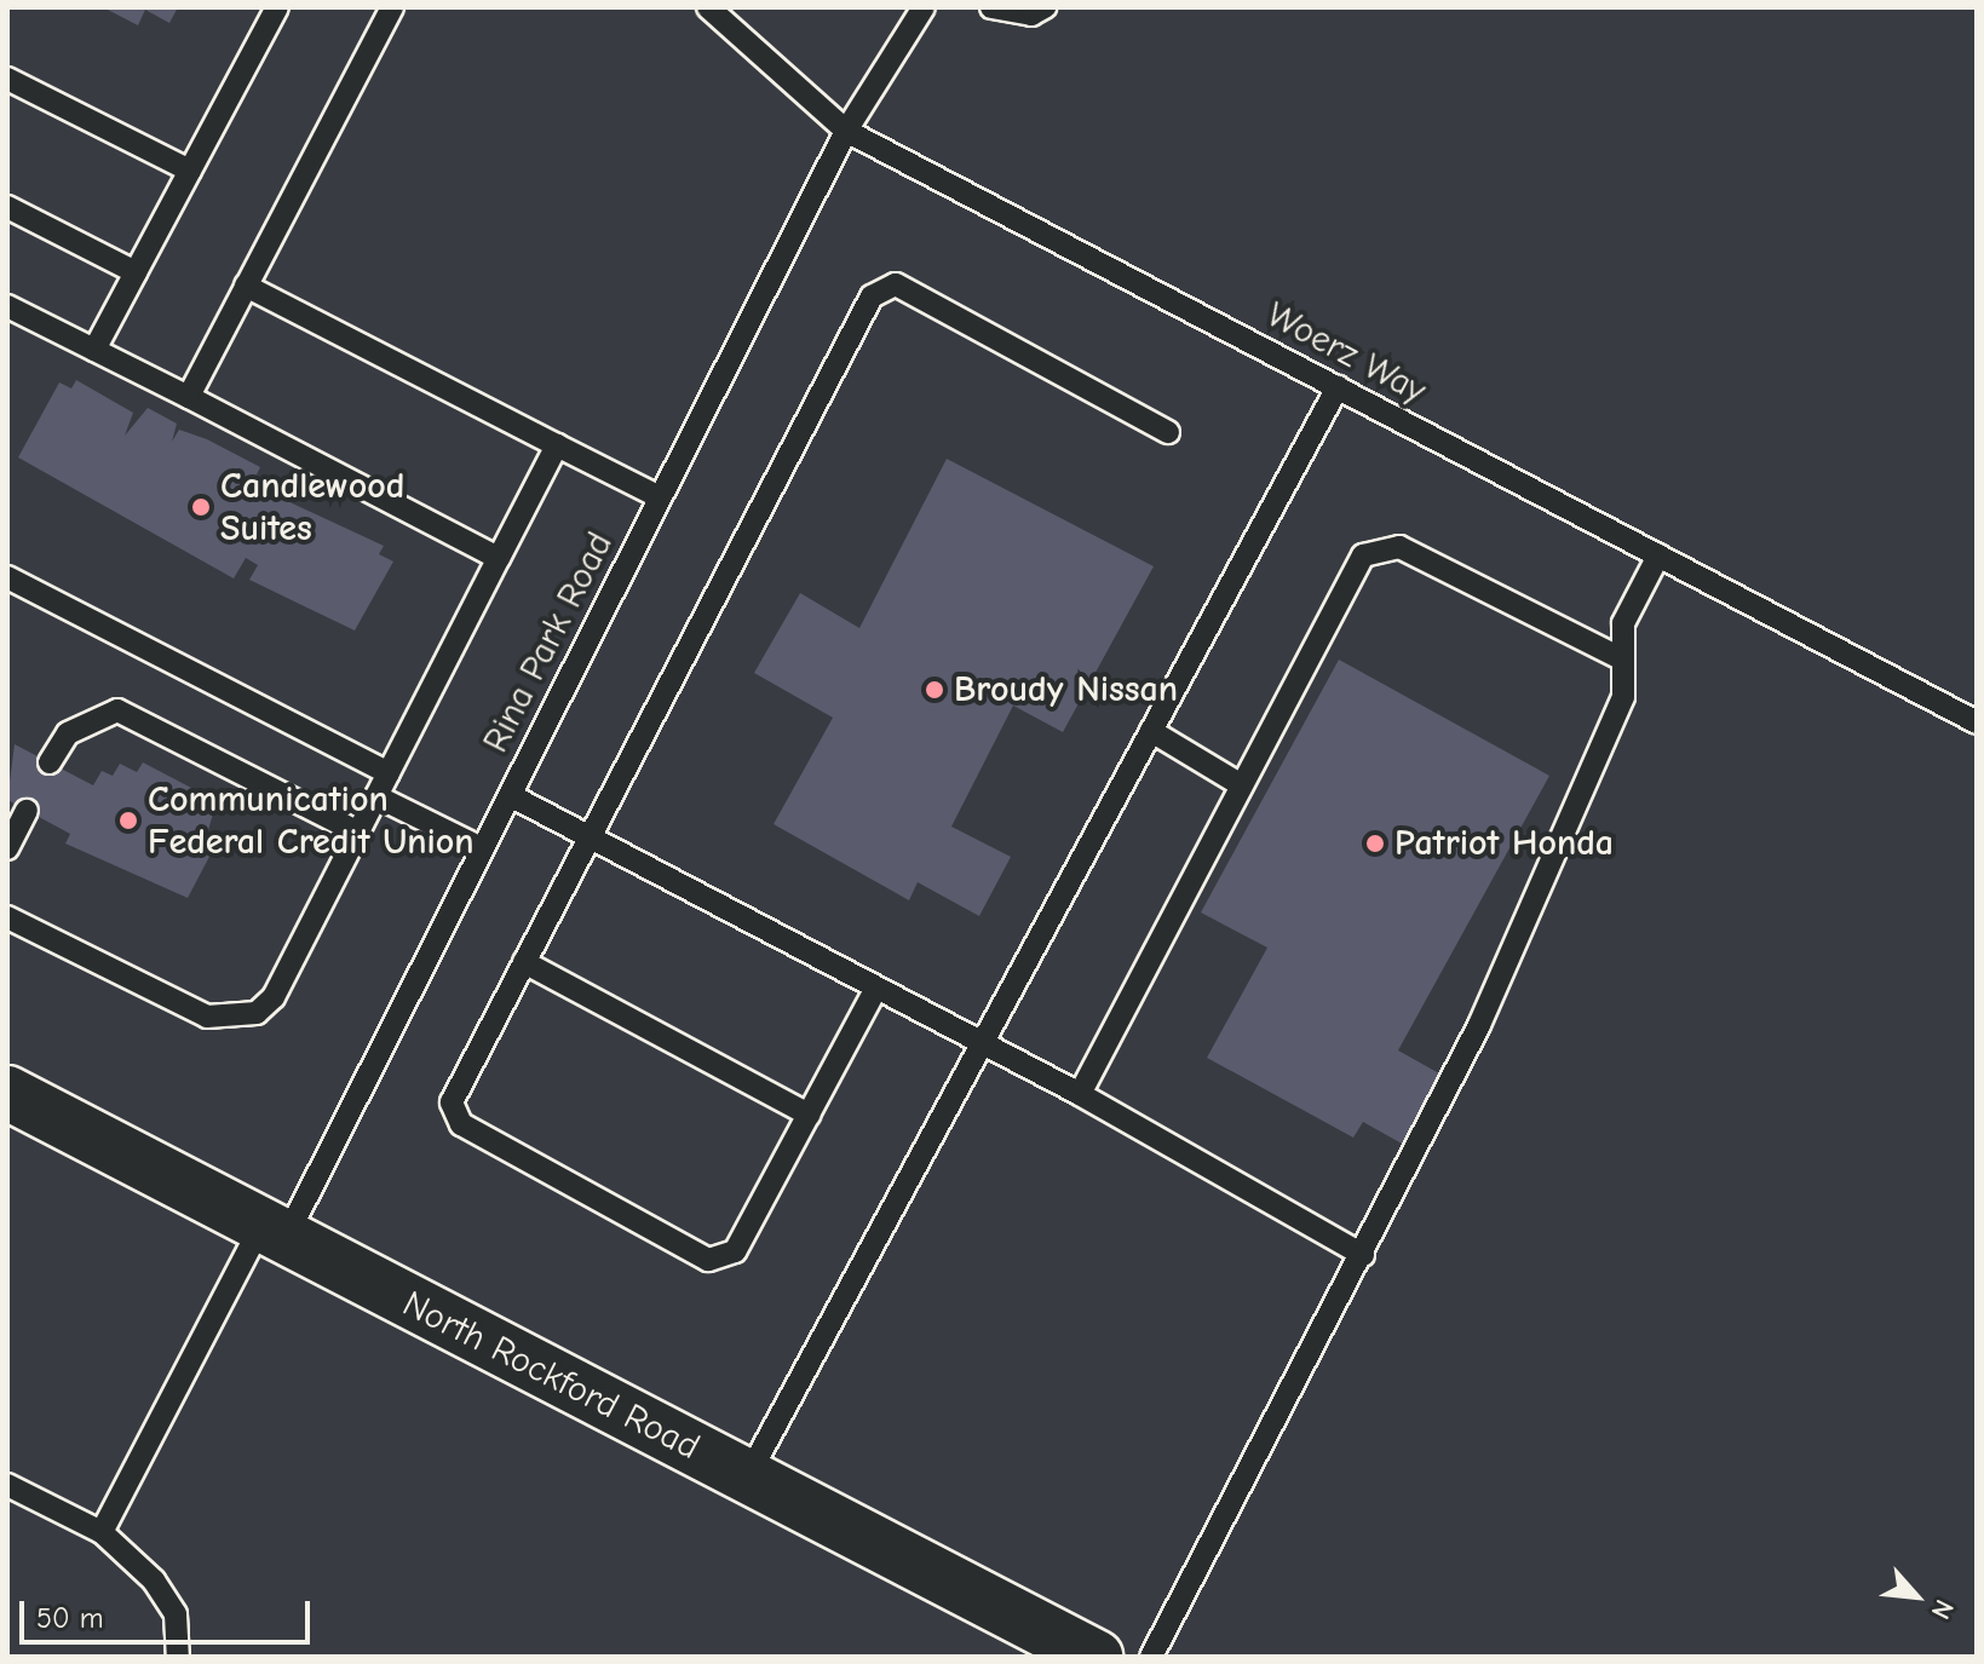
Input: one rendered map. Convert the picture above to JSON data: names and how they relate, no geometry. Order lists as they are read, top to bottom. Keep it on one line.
{"streets":{"street":["North Rockford Road"],"lane":["Woerz Way","Rina Park Road"]},"crossings":[["Woerz Way","Rina Park Road"],["Rina Park Road","North Rockford Road"]],"places":["Candlewood Suites","Broudy Nissan","Communication Federal Credit Union","Patriot Honda"],"scale_bar":"50 m","north":"bottom right"}
